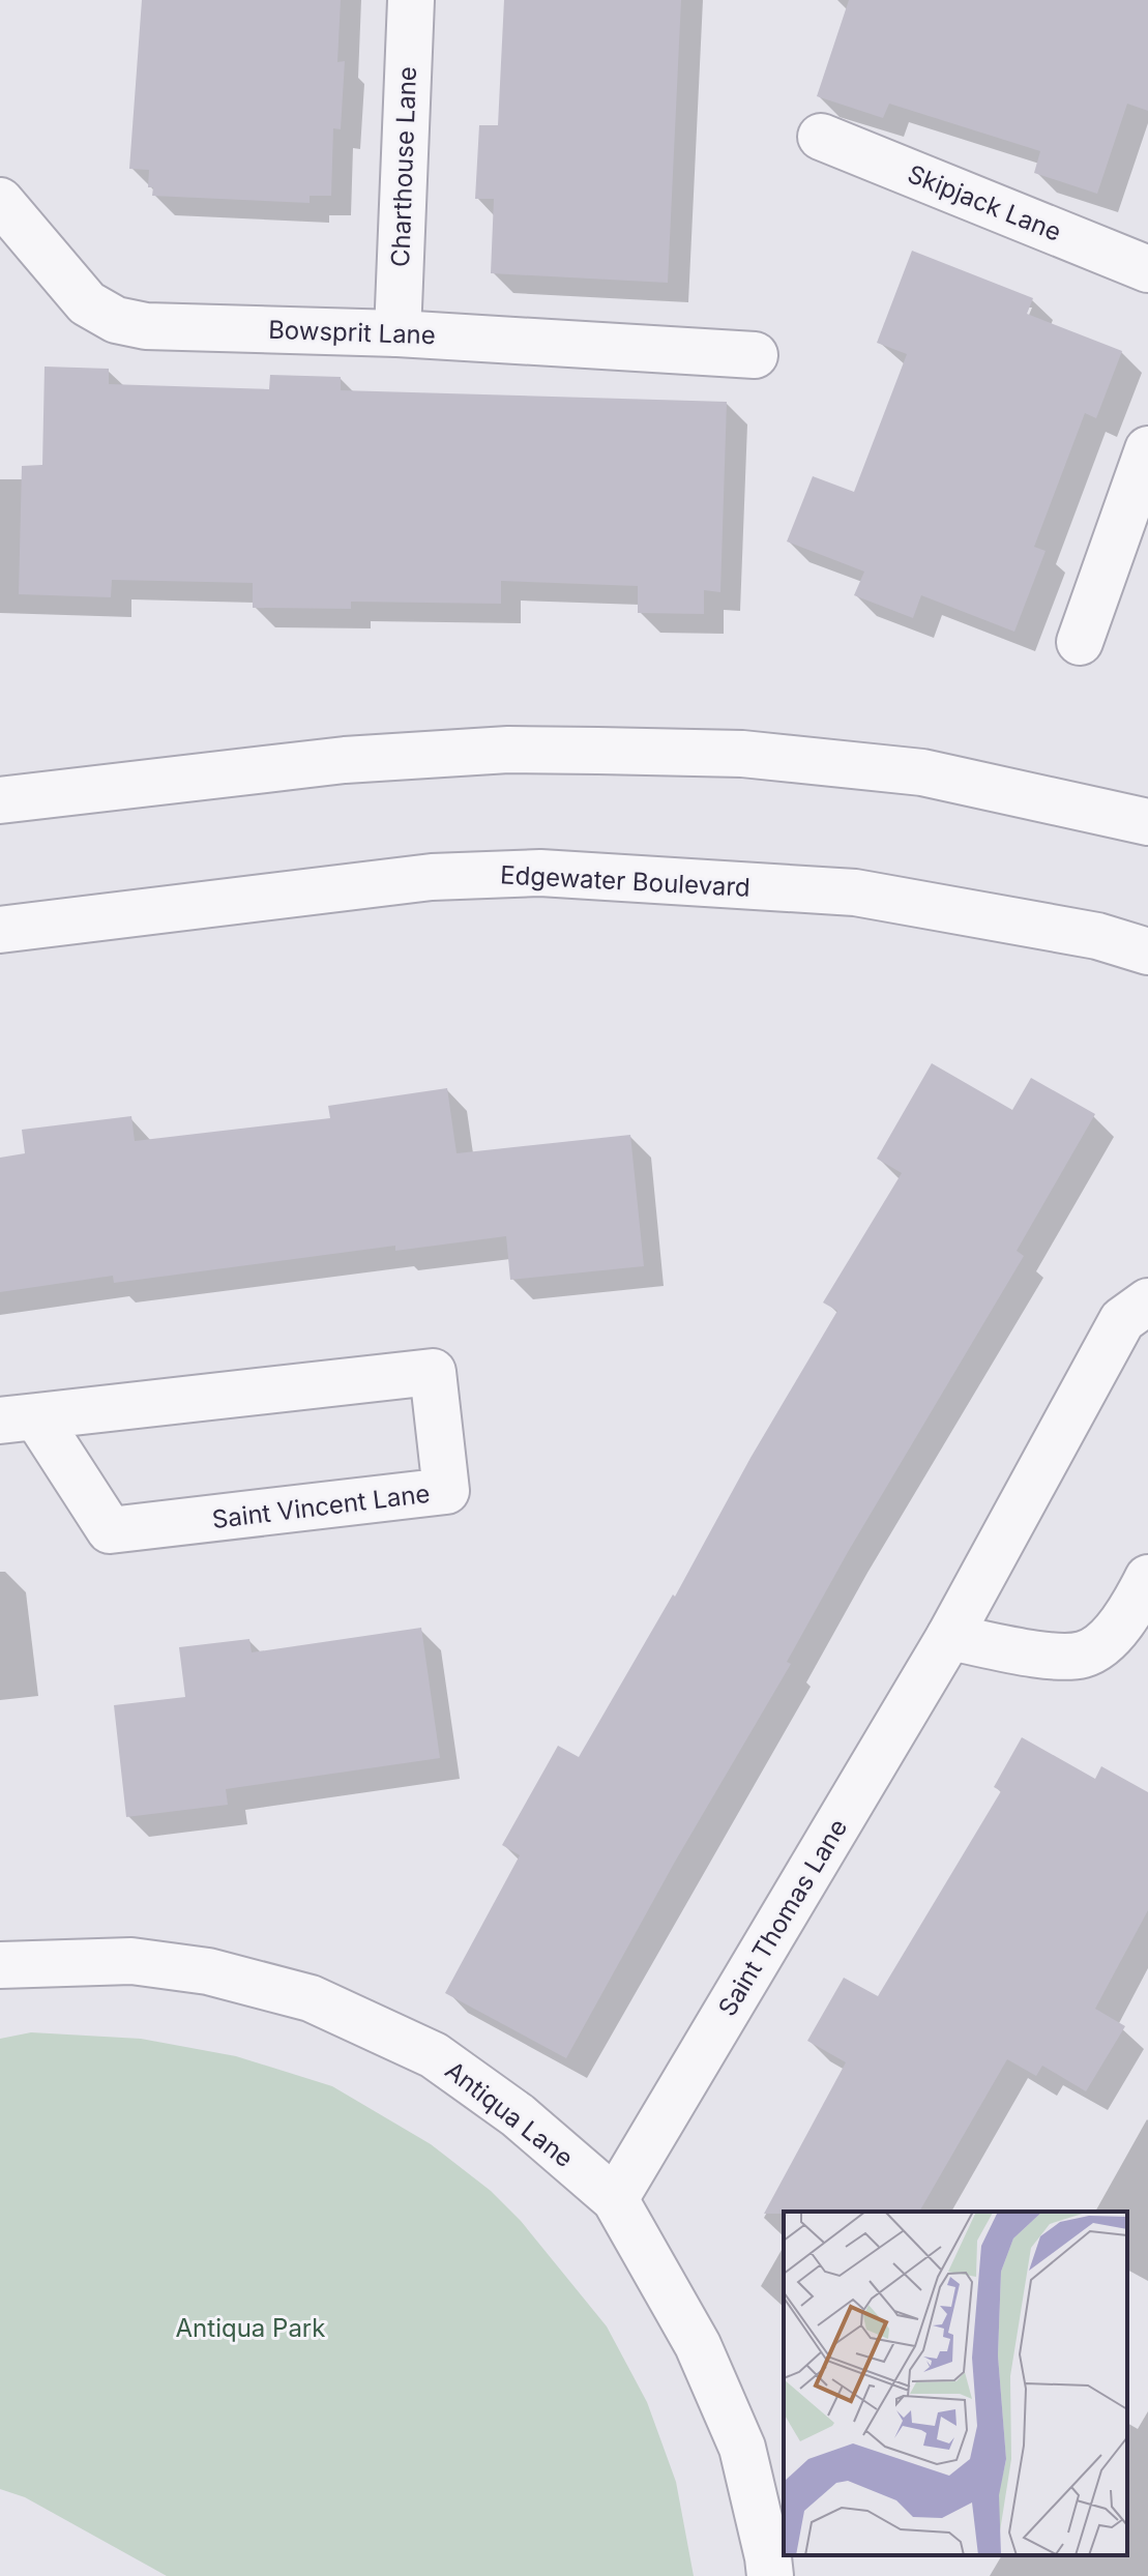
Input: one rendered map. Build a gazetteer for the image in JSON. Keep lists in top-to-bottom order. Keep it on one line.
{"streets":{"street":["Charthouse Lane","Skipjack Lane","Bowsprit Lane","Edgewater Boulevard","Saint Vincent Lane","Saint Thomas Lane","Antiqua Lane"]},"crossings":[["Charthouse Lane","Bowsprit Lane"],["Saint Thomas Lane","Antiqua Lane"]],"parks":["Antiqua Park"]}
